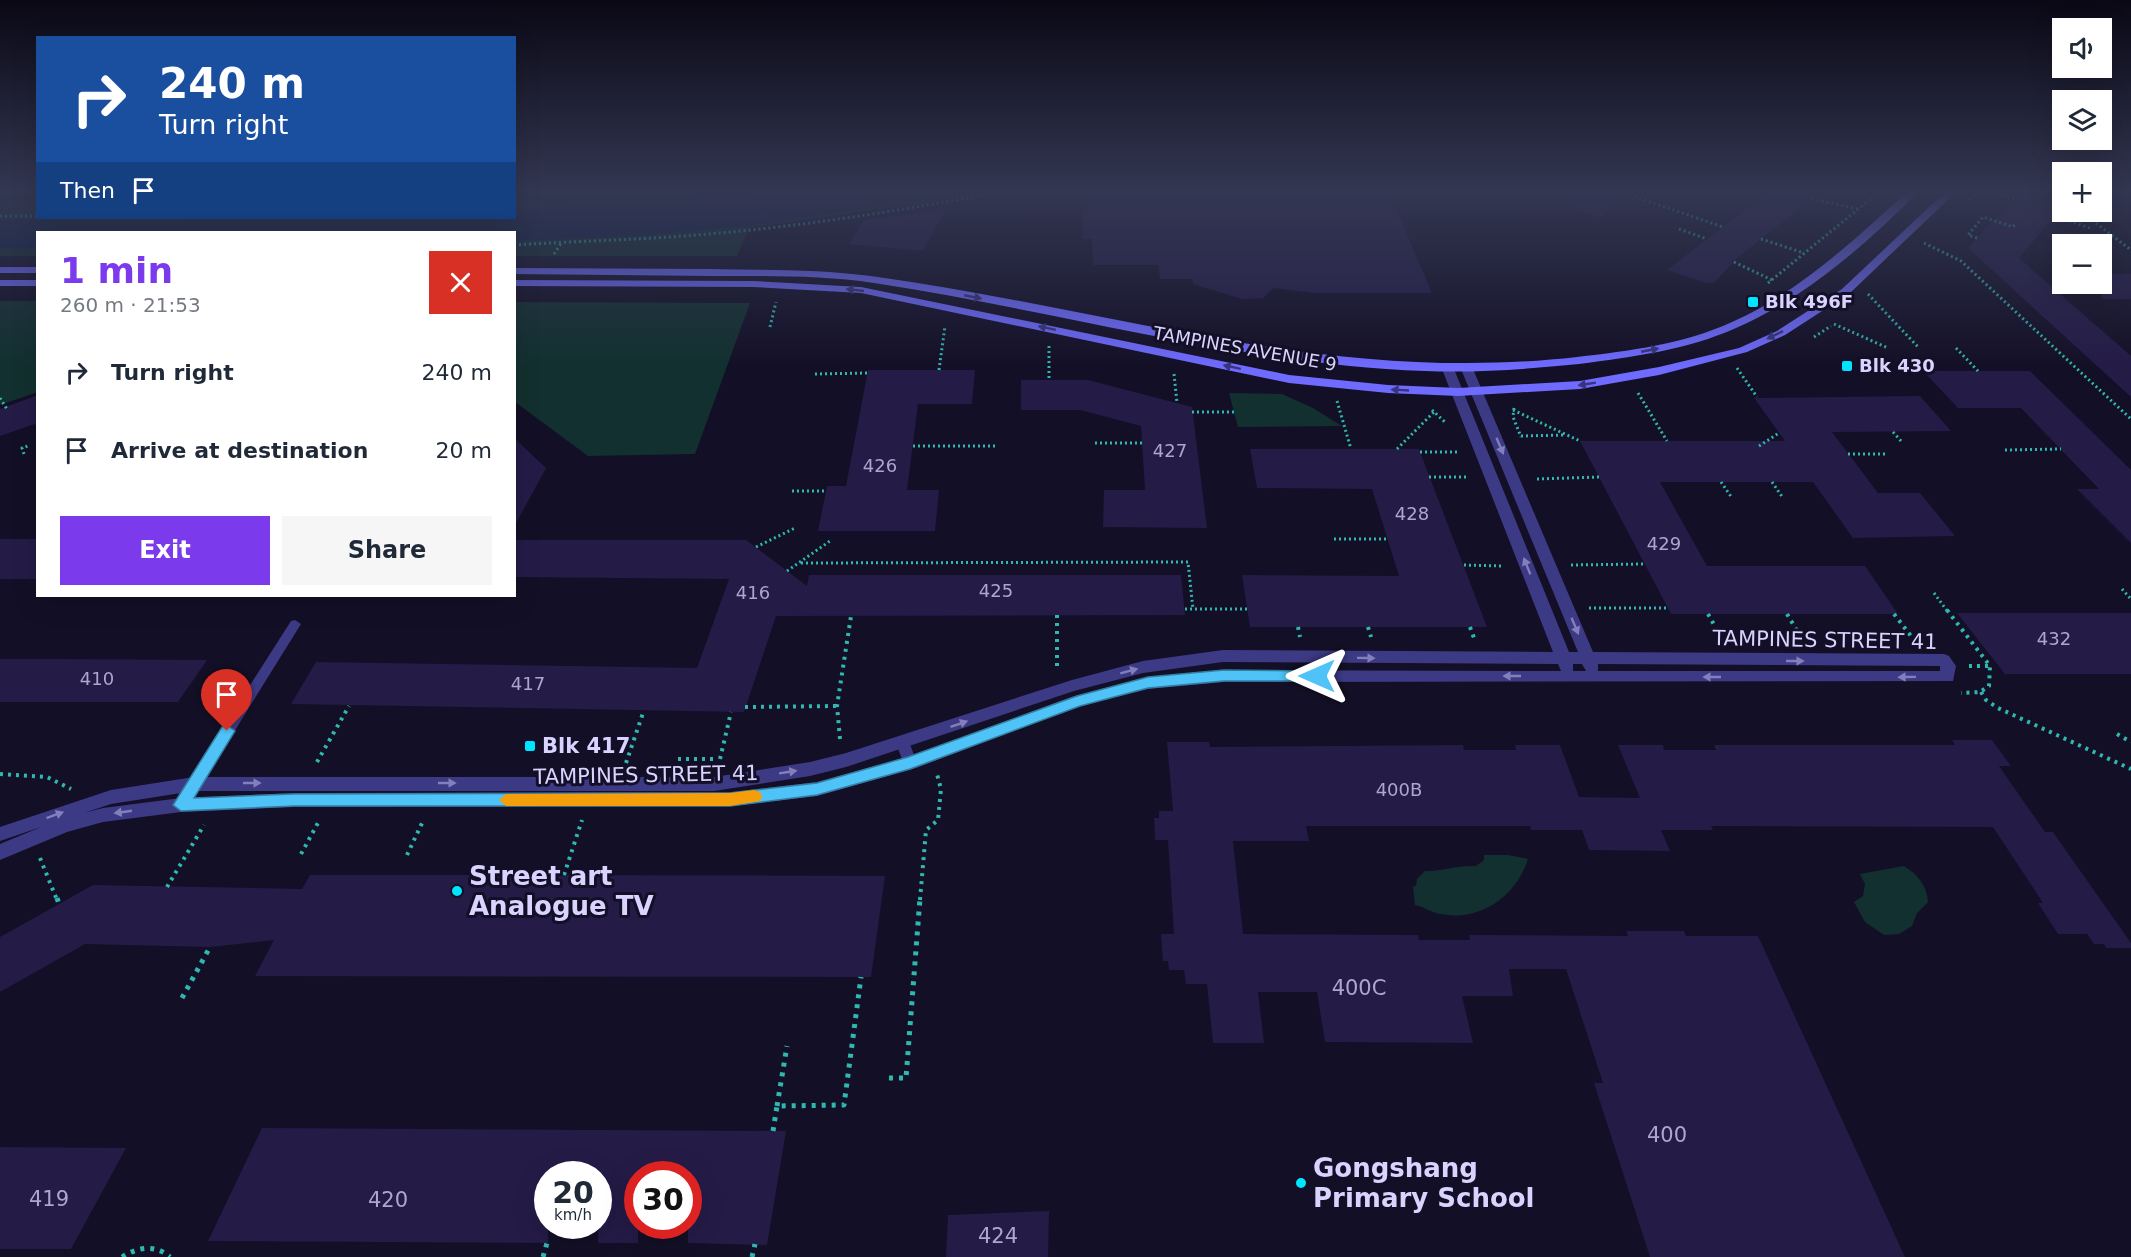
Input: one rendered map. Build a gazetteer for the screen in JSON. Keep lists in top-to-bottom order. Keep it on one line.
{"streets":{"main road":["TAMPINES AVENUE 9"],"street":["TAMPINES STREET 41"]},"places":{"transit":["Blk 496F","Blk 430","Blk 417"],"other":["Street art Analogue TV","Gongshang Primary School"]},"house_numbers":["427","426","428","429","425","416","432","410","417","400B","400C","400","419","420","424"],"page":{"map_buttons":["+","−"],"turn":["240 m","Turn right"],"then":"Then","heading":["1 min","260 m · 21:53"],"list":[{"name":"Turn right","value":"240 m"},{"name":"Arrive at destination","value":"20 m"}],"buttons":["Exit","Share"],"speed":"20 km/h","limit":"30"}}
